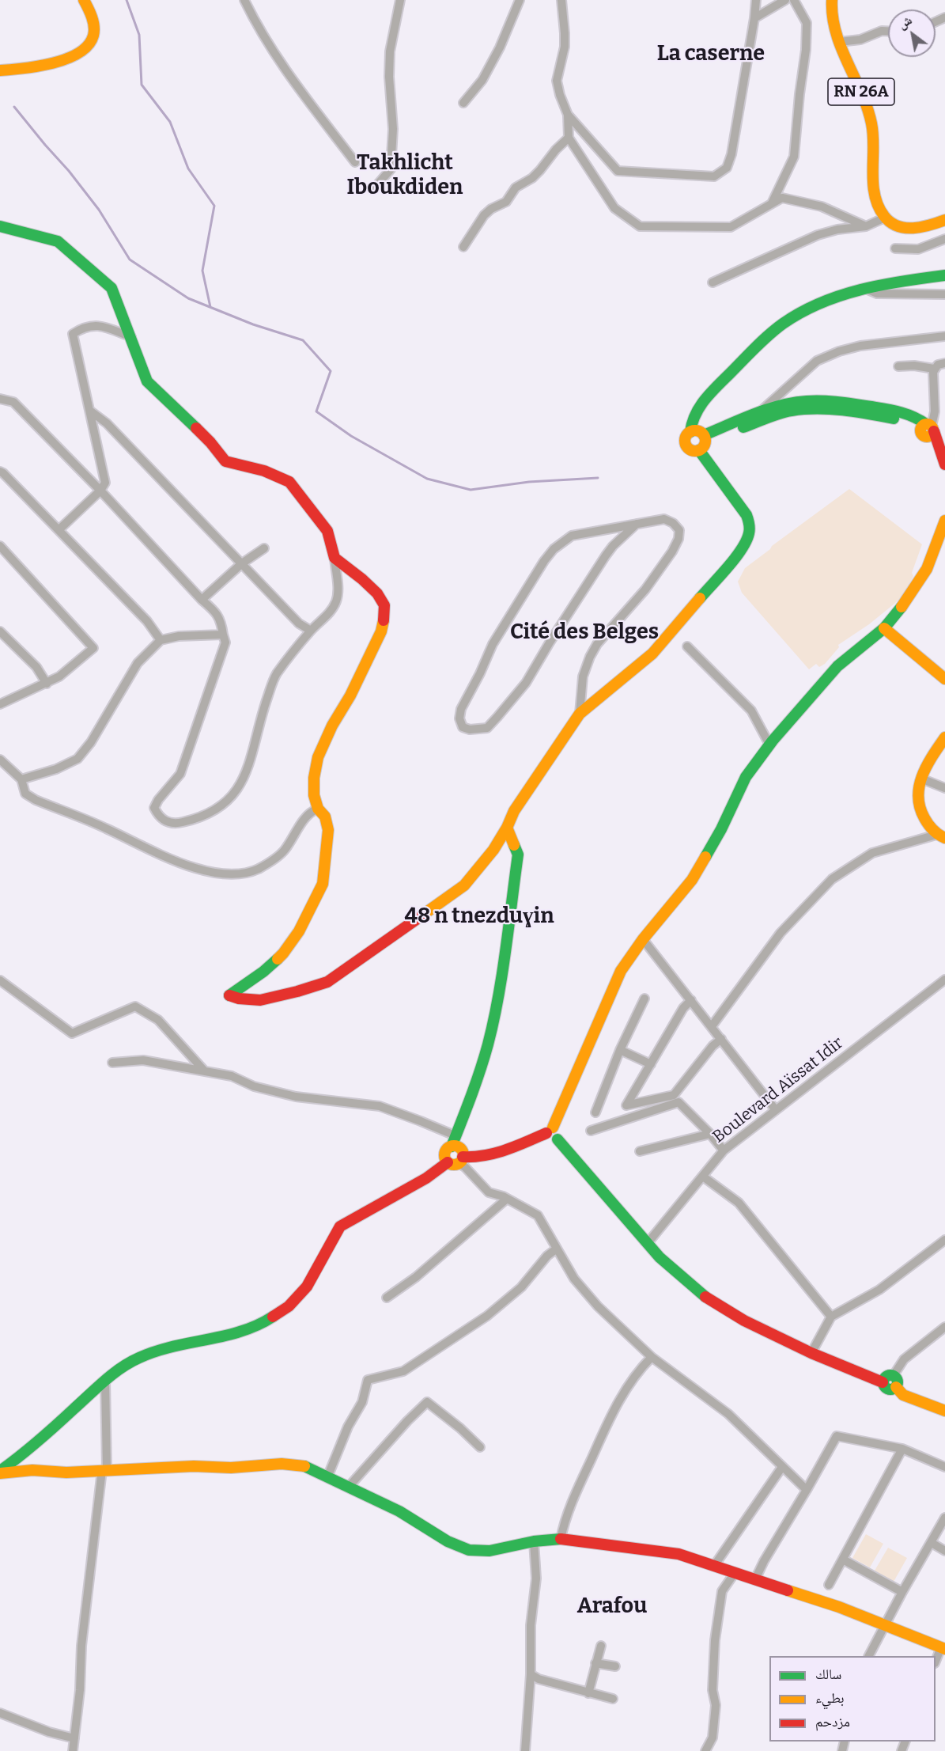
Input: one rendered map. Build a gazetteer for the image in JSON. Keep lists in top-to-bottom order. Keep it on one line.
{"streets":{"street":["RN 26A","Boulevard Aïssat Idir"]},"districts":["La caserne","Takhlicht Iboukdiden","Cité des Belges","48 n tnezduɣin","Arafou"],"legend":["سالك","بطيء","مزدحم"],"north":"top left"}
